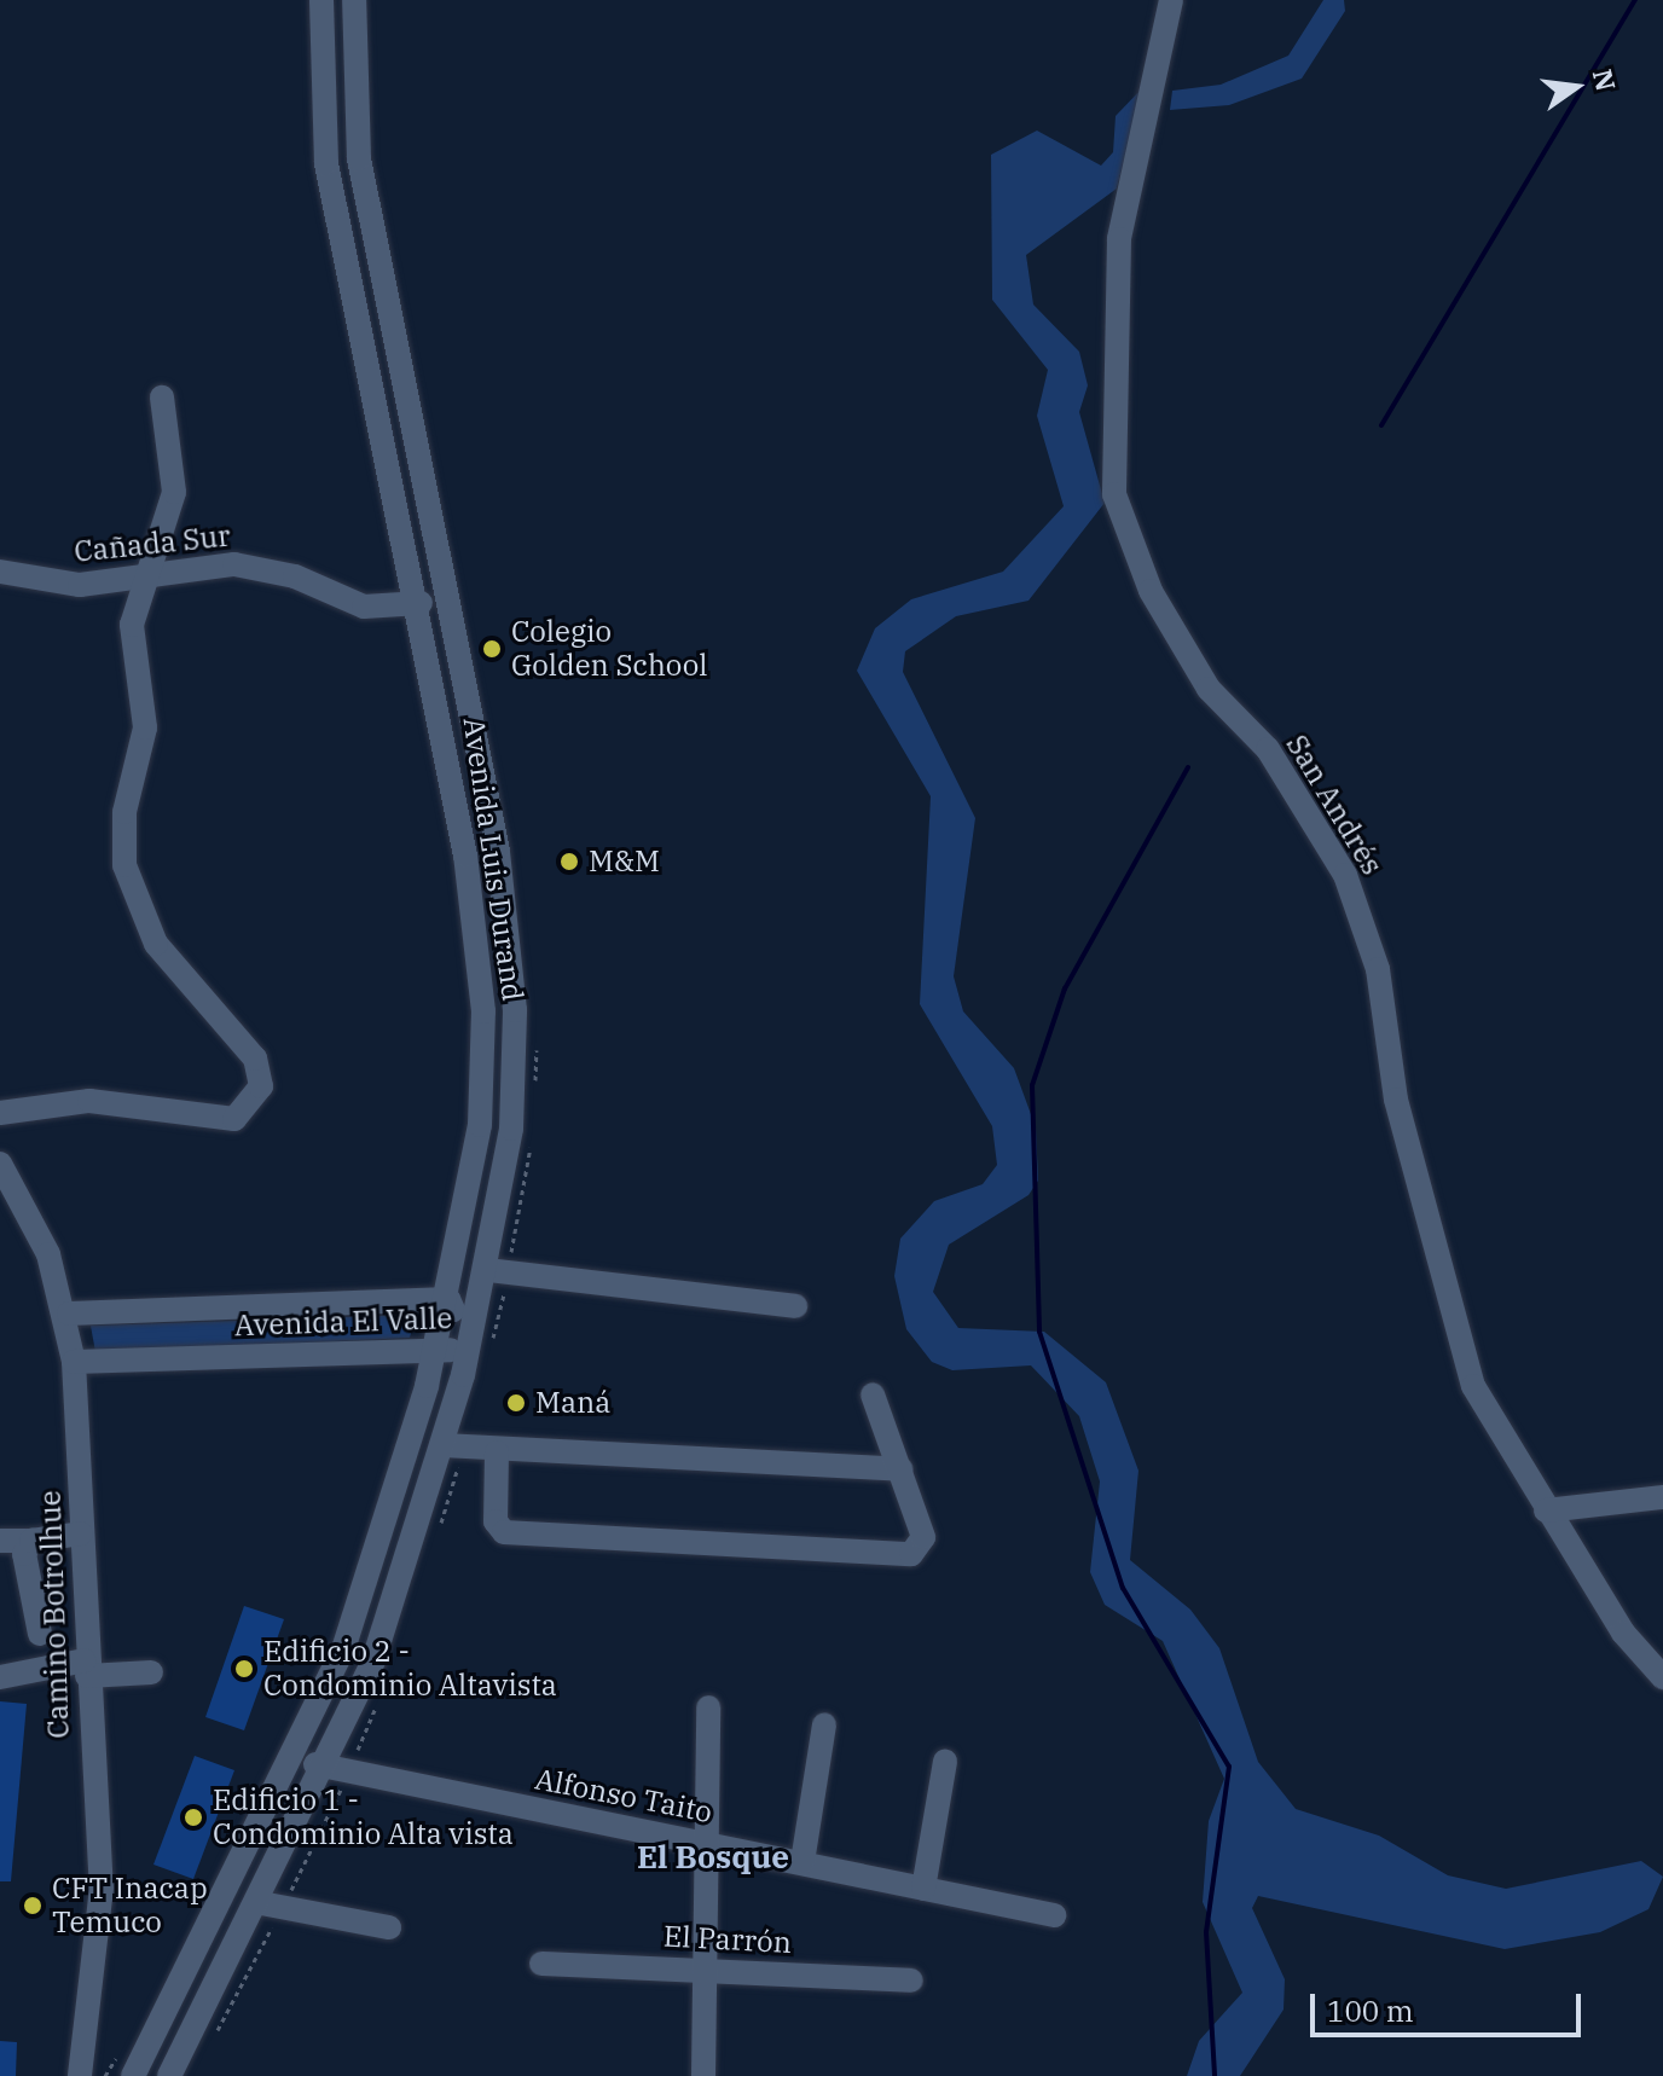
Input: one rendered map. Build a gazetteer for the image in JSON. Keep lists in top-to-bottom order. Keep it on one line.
{"streets":{"street":["Cañada Sur","San Andrés","Avenida Luis Durand","Avenida El Valle","Camino Botrolhue","Alfonso Taito","El Parrón"]},"crossings":[["Cañada Sur","Avenida Luis Durand"],["Avenida Luis Durand","Avenida El Valle"],["Avenida Luis Durand","Alfonso Taito"],["Avenida El Valle","Camino Botrolhue"]],"districts":["El Bosque"],"places":["Colegio Golden School","M&M","Maná","Edificio 2 - Condominio Altavista","Edificio 1 - Condominio Alta vista","CFT Inacap Temuco"],"scale_bar":"100 m","north":"right"}
